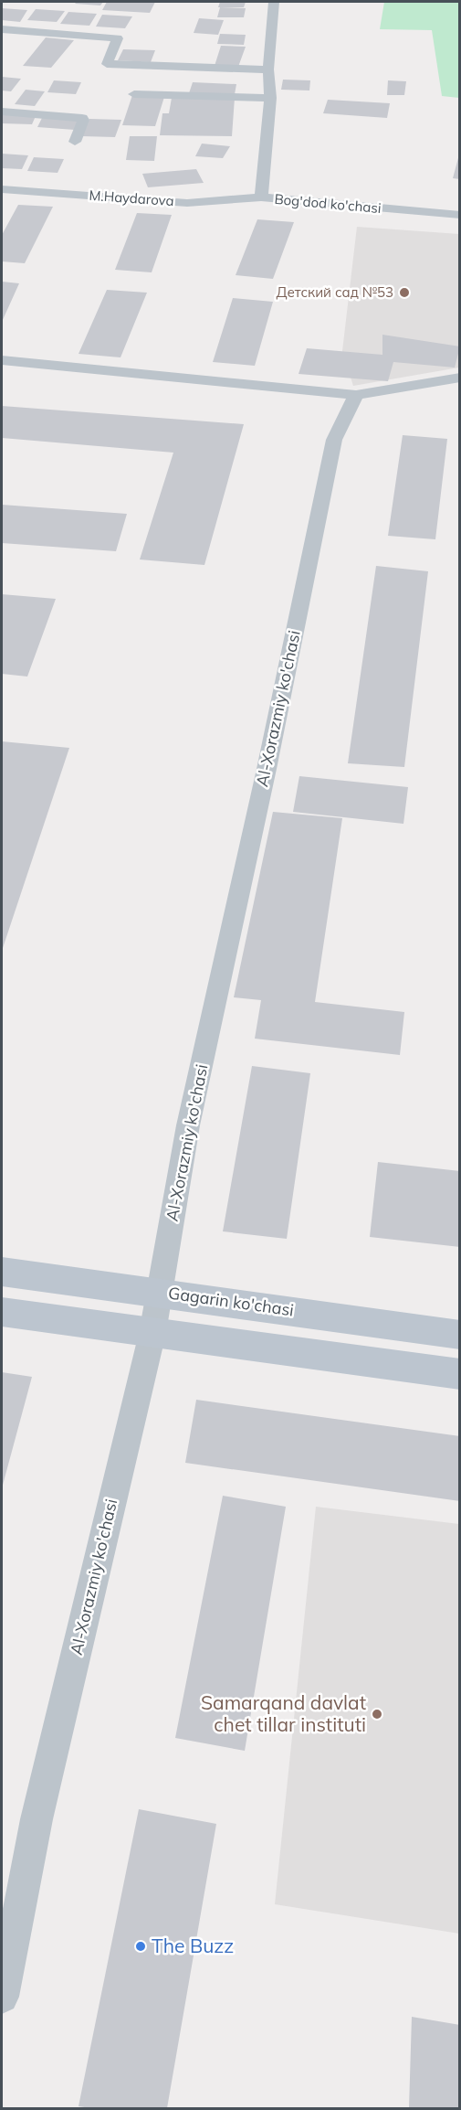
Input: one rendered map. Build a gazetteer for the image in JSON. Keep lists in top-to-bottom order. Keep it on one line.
{"streets":{"main road":["Gagarin ko'chasi"],"street":["M.Haydarova","Bog'dod ko'chasi","Al-Xorazmiy ko'chasi"]},"crossings":[["M.Haydarova","Bog'dod ko'chasi"],["Al-Xorazmiy ko'chasi","Gagarin ko'chasi"]],"places":["Детский сад №53","Samarqand davlat chet tillar instituti","The Buzz"]}
